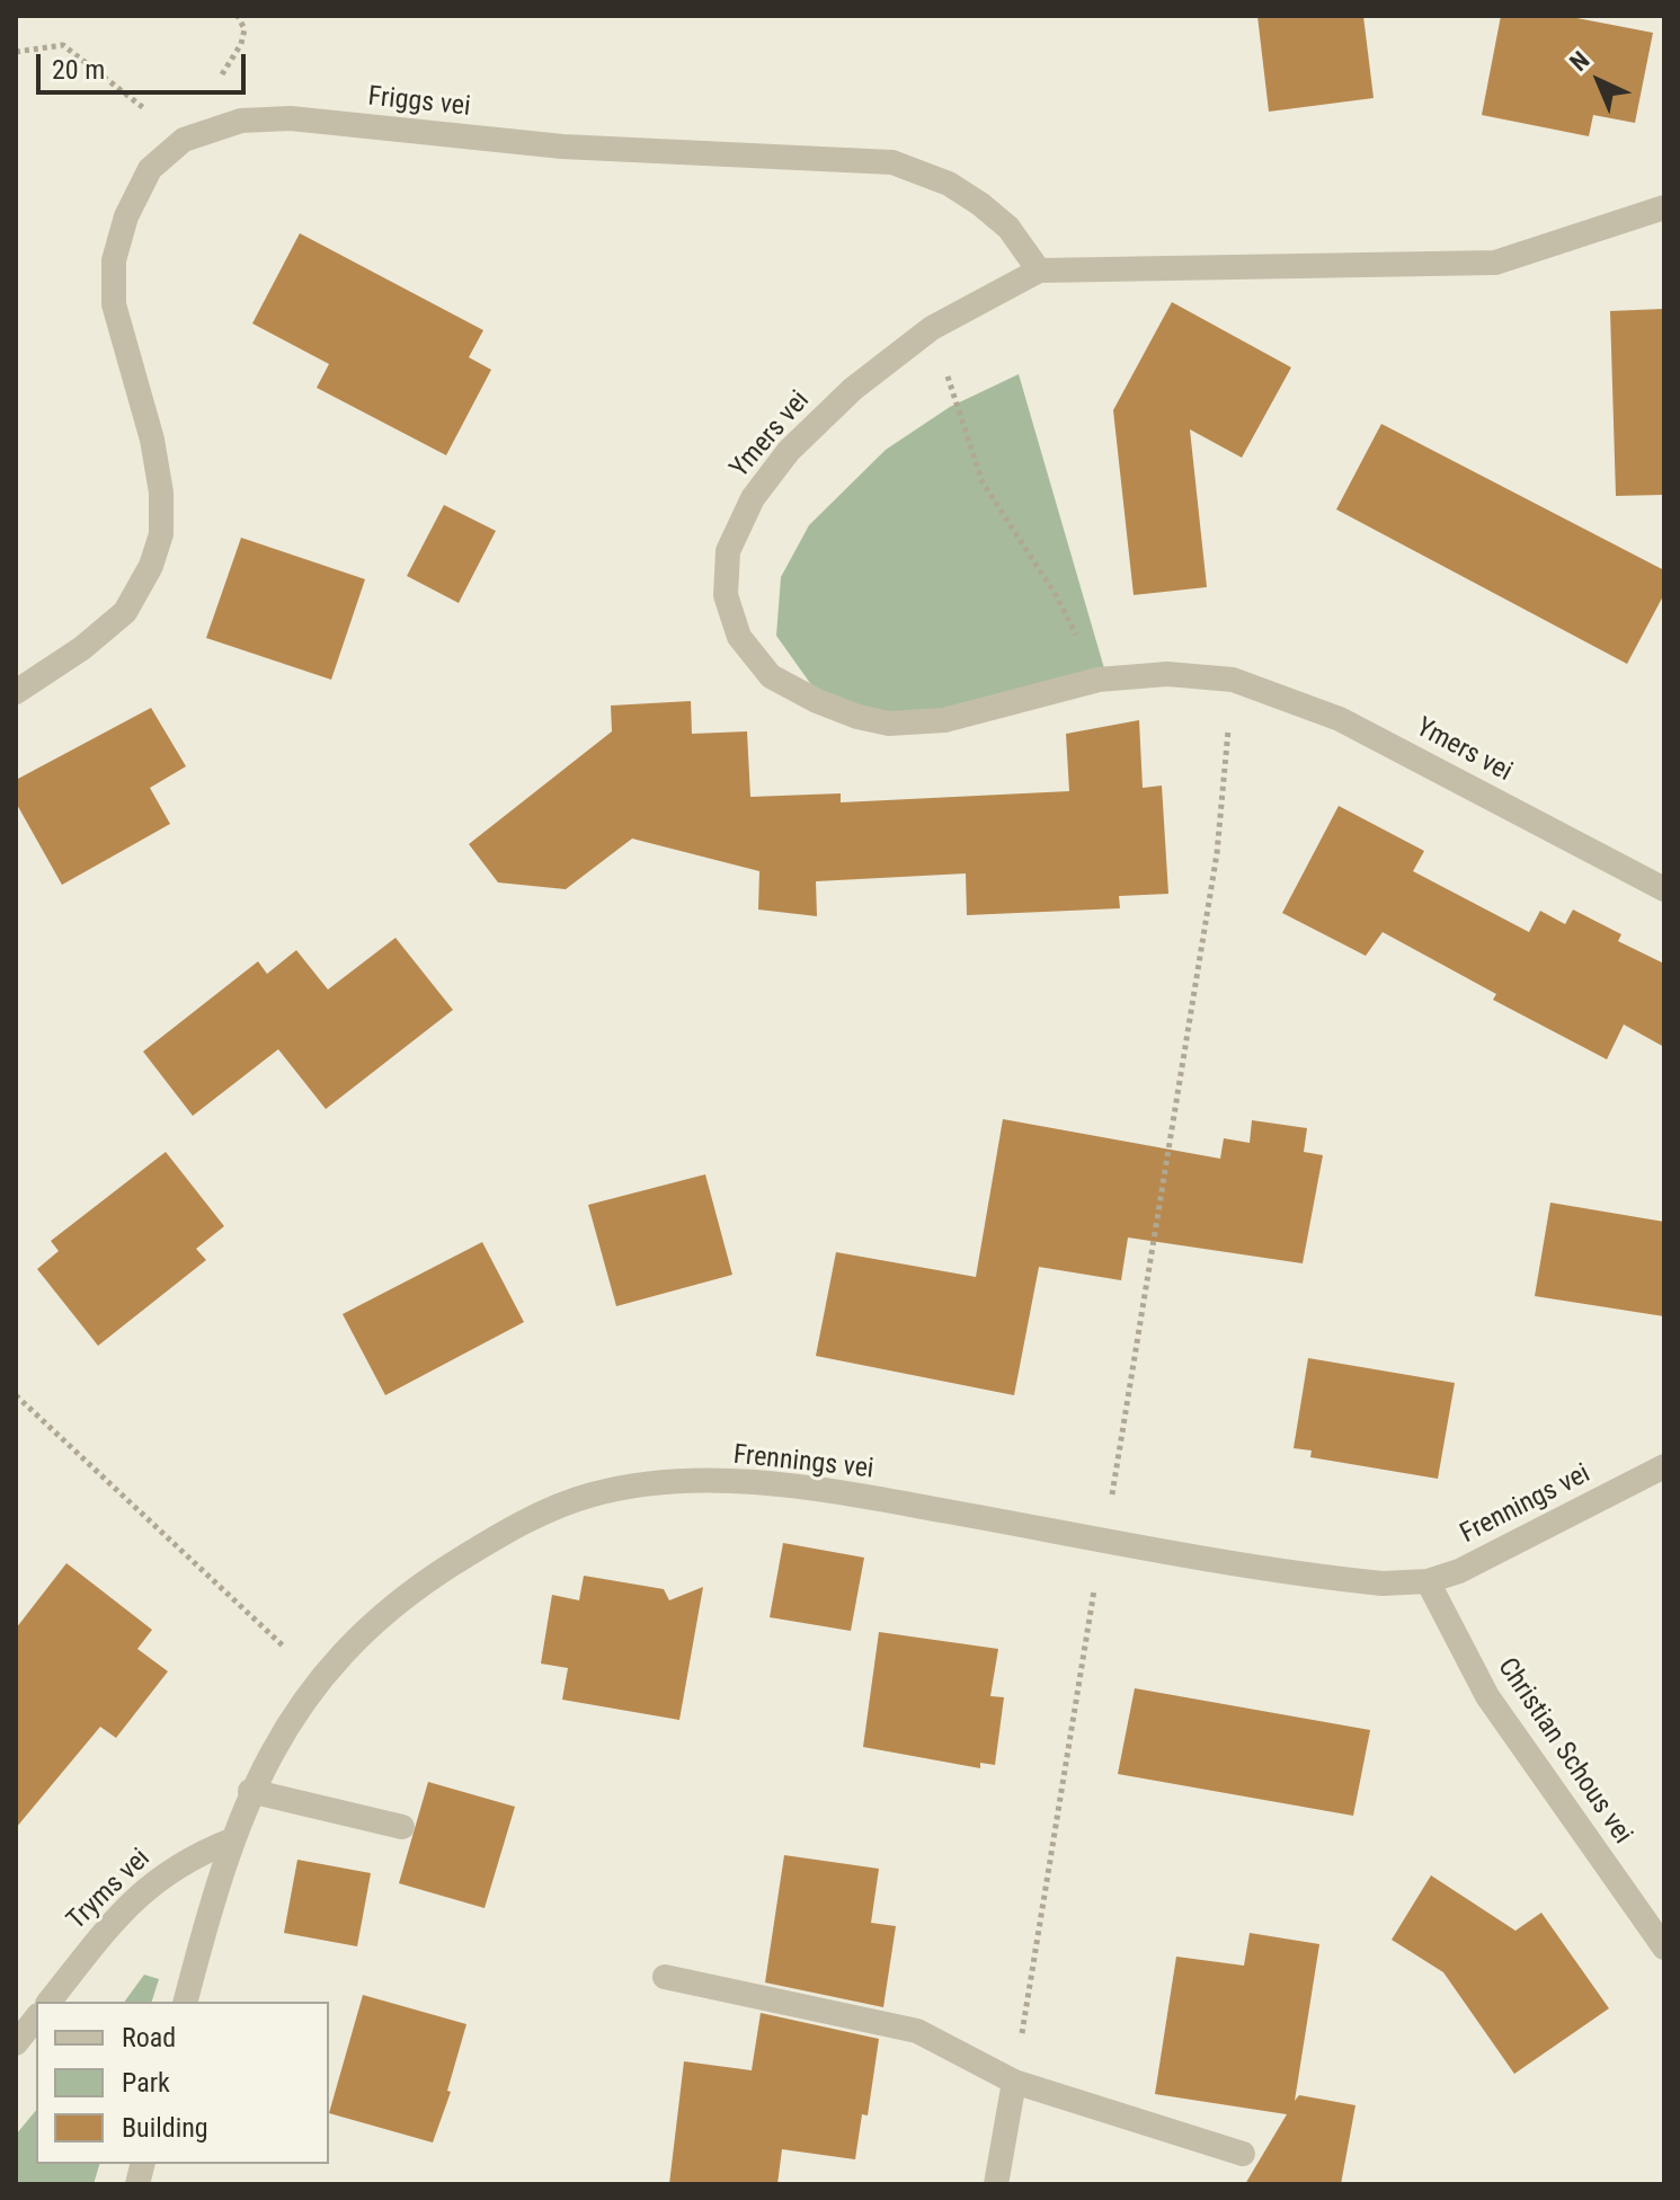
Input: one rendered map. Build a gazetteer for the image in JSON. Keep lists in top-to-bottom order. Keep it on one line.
{"streets":{"street":["Friggs vei","Ymers vei","Frennings vei","Christian Schous vei","Tryms vei"]},"crossings":[["Friggs vei","Ymers vei"],["Frennings vei","Christian Schous vei"],["Frennings vei","Tryms vei"]],"legend":["Road","Park","Building"],"scale_bar":"20 m","north":"top left"}
